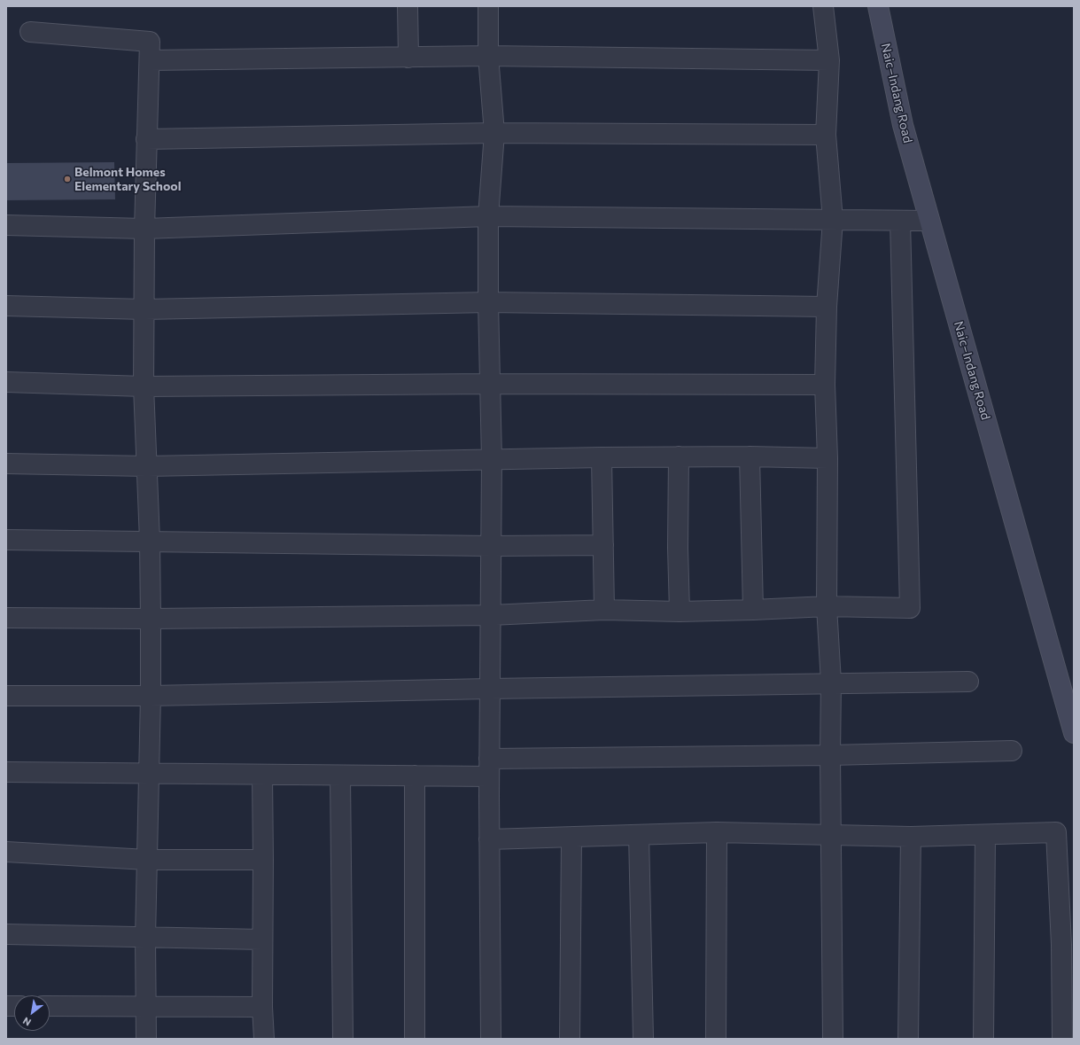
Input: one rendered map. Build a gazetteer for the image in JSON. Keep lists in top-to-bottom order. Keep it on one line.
{"streets":{"main road":["Naic–Indang Road"]},"places":["Belmont Homes Elementary School"],"north":"bottom left"}
